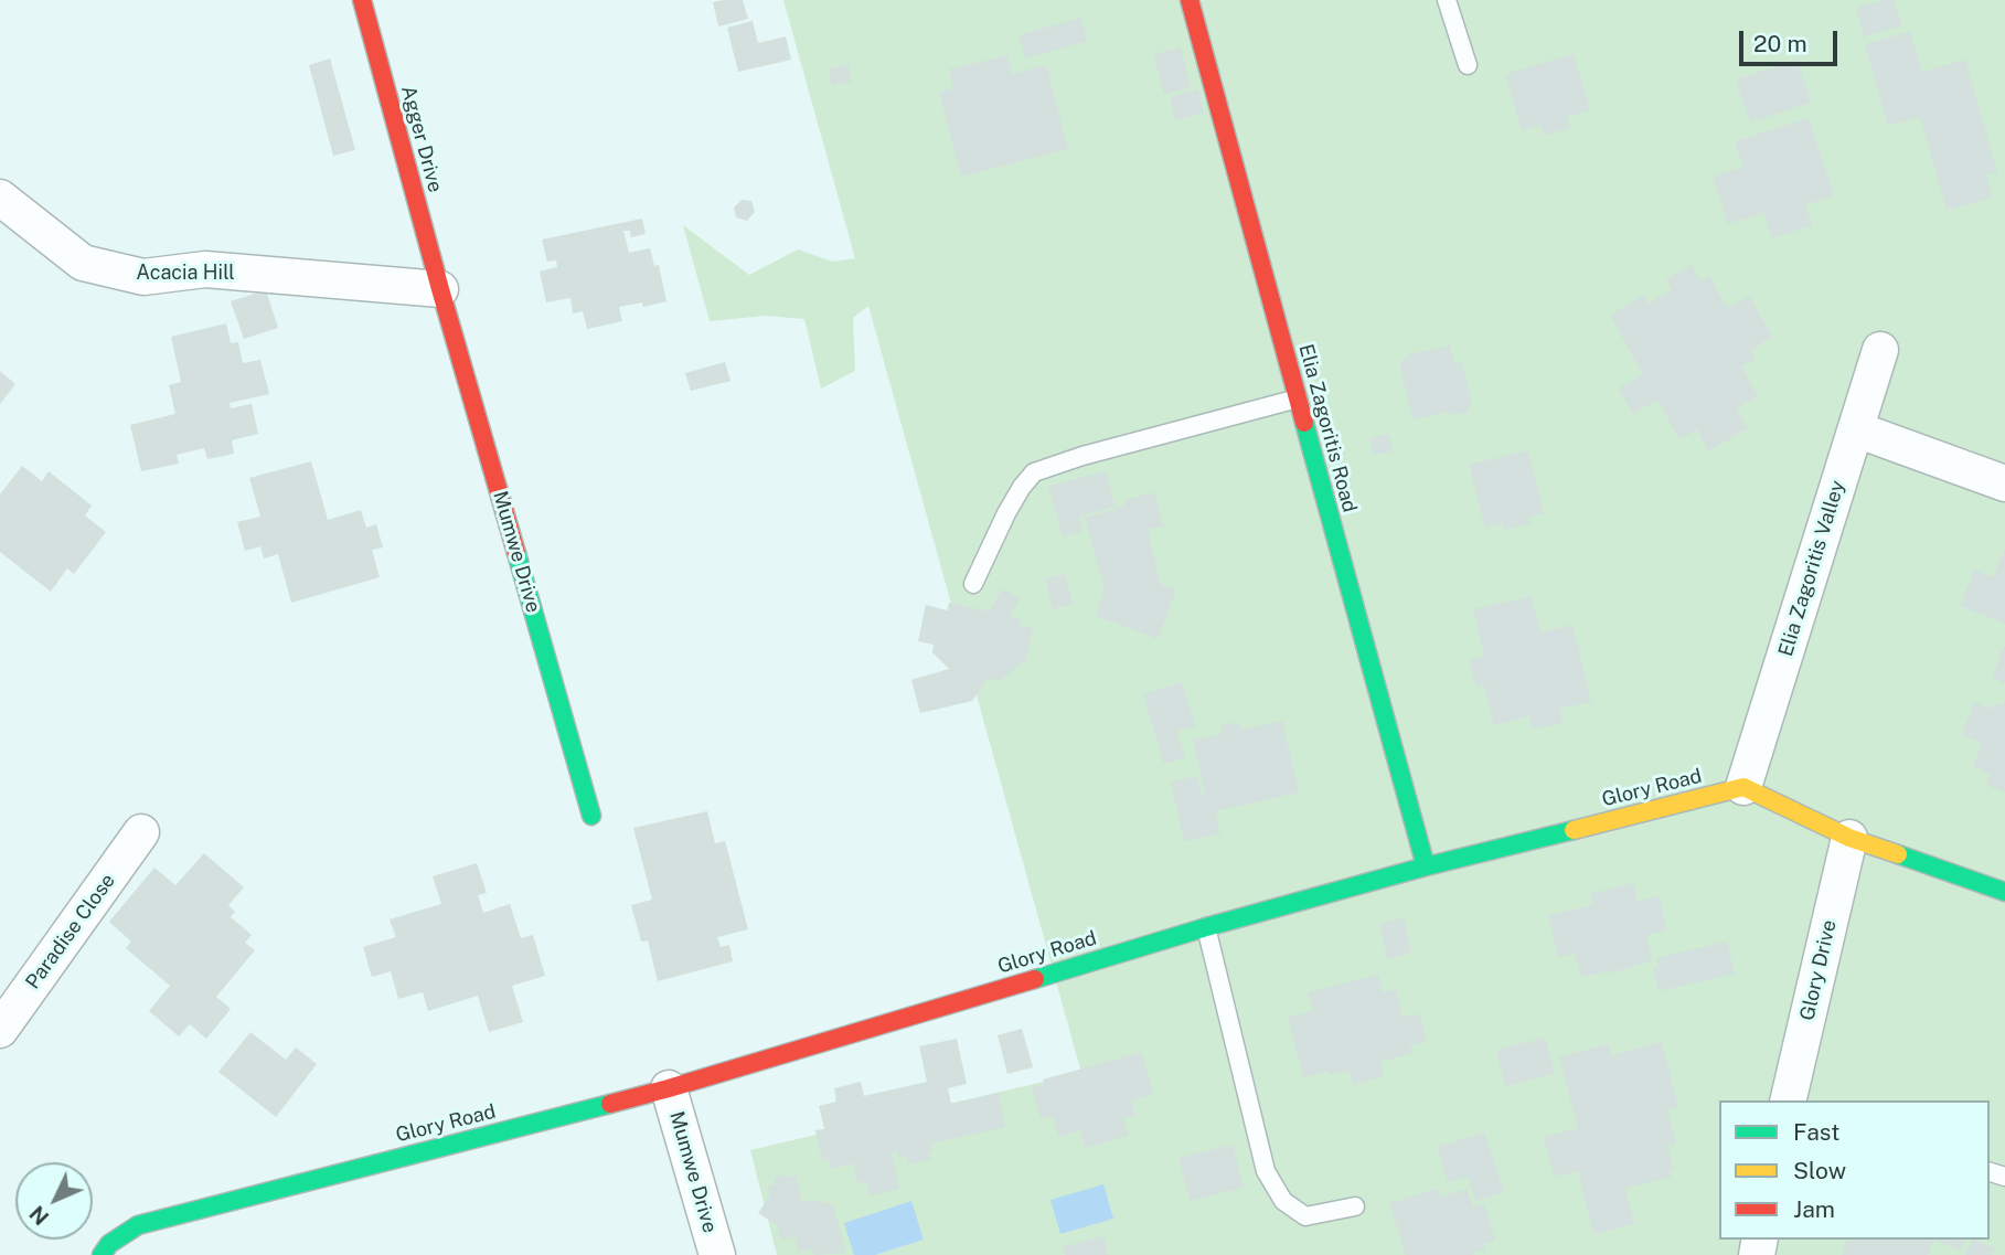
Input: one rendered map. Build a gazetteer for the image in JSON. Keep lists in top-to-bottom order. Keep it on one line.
{"streets":{"street":["Agger Drive","Acacia Hill","Elia Zagoritis Road","Mumwe Drive","Elia Zagoritis Valley","Glory Road","Paradise Close","Glory Drive"]},"crossings":[["Agger Drive","Acacia Hill"],["Agger Drive","Mumwe Drive"],["Acacia Hill","Mumwe Drive"],["Elia Zagoritis Road","Glory Road"],["Mumwe Drive","Glory Road"],["Elia Zagoritis Valley","Glory Road"]],"legend":["Fast","Slow","Jam"],"scale_bar":"20 m","north":"bottom left"}
